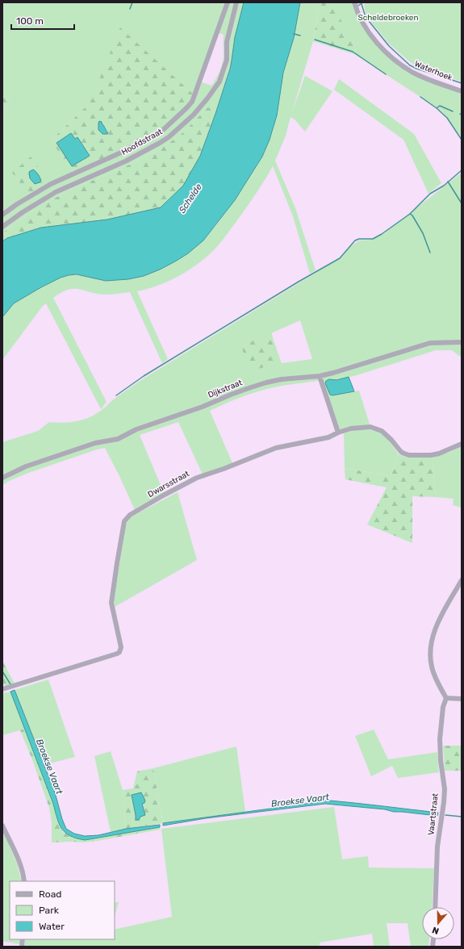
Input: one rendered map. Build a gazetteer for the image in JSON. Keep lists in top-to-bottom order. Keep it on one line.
{"streets":{"street":["Waterhoek","Hoofdstraat","Dijkstraat","Dwarsstraat","Vaartstraat"]},"water":["Schelde","Broekse Vaart"],"parks":["Scheldebroeken"],"legend":["Road","Park","Water"],"scale_bar":"100 m","north":"bottom"}
